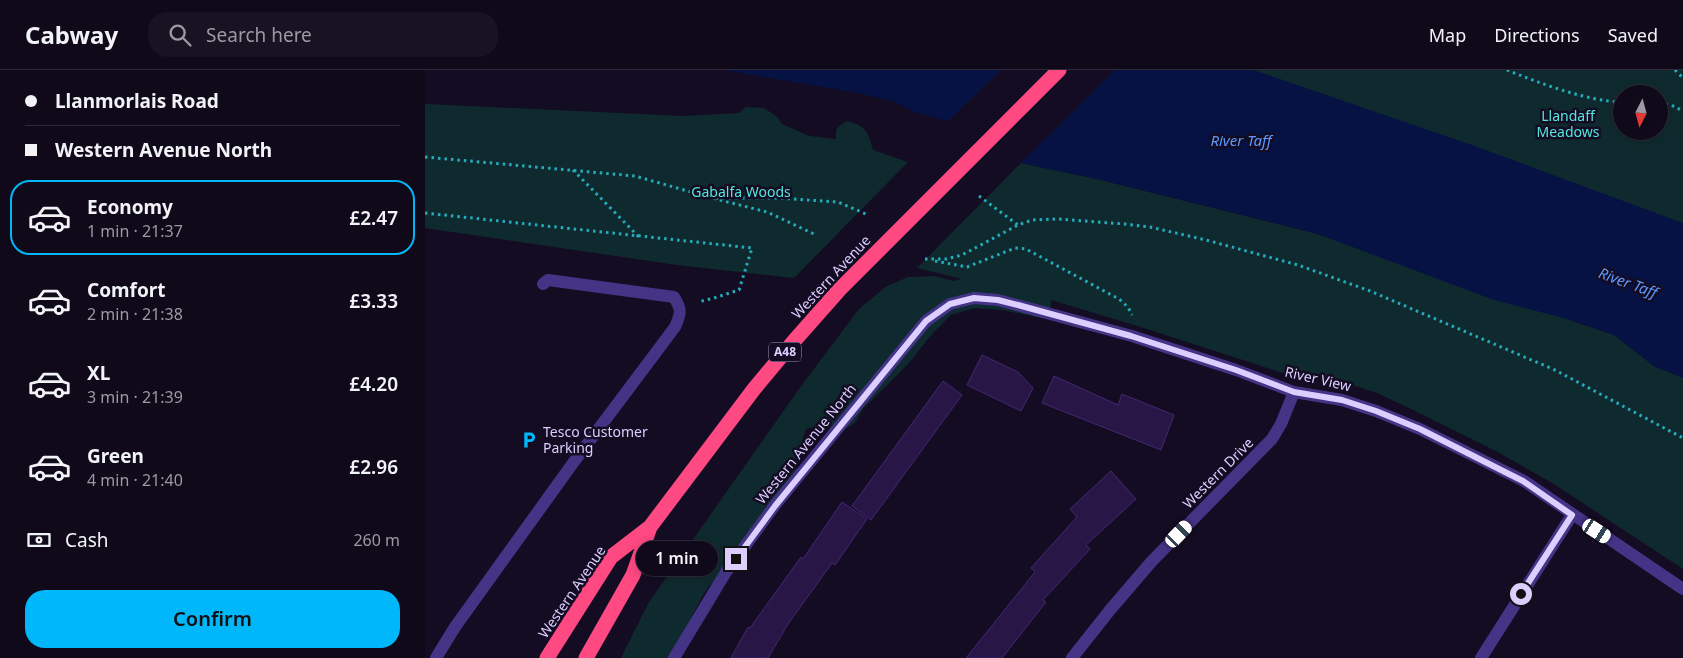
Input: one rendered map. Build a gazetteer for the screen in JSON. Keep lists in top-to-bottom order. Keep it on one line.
{"streets":{"highway":["Western Avenue","A48"],"street":["River View","Western Avenue North","Western Drive"]},"crossings":[["River View","Western Avenue North"],["River View","Western Drive"]],"water":["River Taff"],"parks":["Llandaff Meadows","Gabalfa Woods"],"places":{"parking":["Tesco Customer Parking"]},"north":"bottom","page":{"header":"Cabway","search":"Search here","nav":["Map","Directions","Saved"],"banner":["Llanmorlais Road","Western Avenue North"],"list":[{"name":"Economy","note":"1 min · 21:37","value":"£2.47"},{"name":"Comfort","note":"2 min · 21:38","value":"£3.33"},{"name":"XL","note":"3 min · 21:39","value":"£4.20"},{"name":"Green","note":"4 min · 21:40","value":"£2.96"}],"pay":["Cash","260 m"],"bubble":"1 min","buttons":"Confirm"}}
